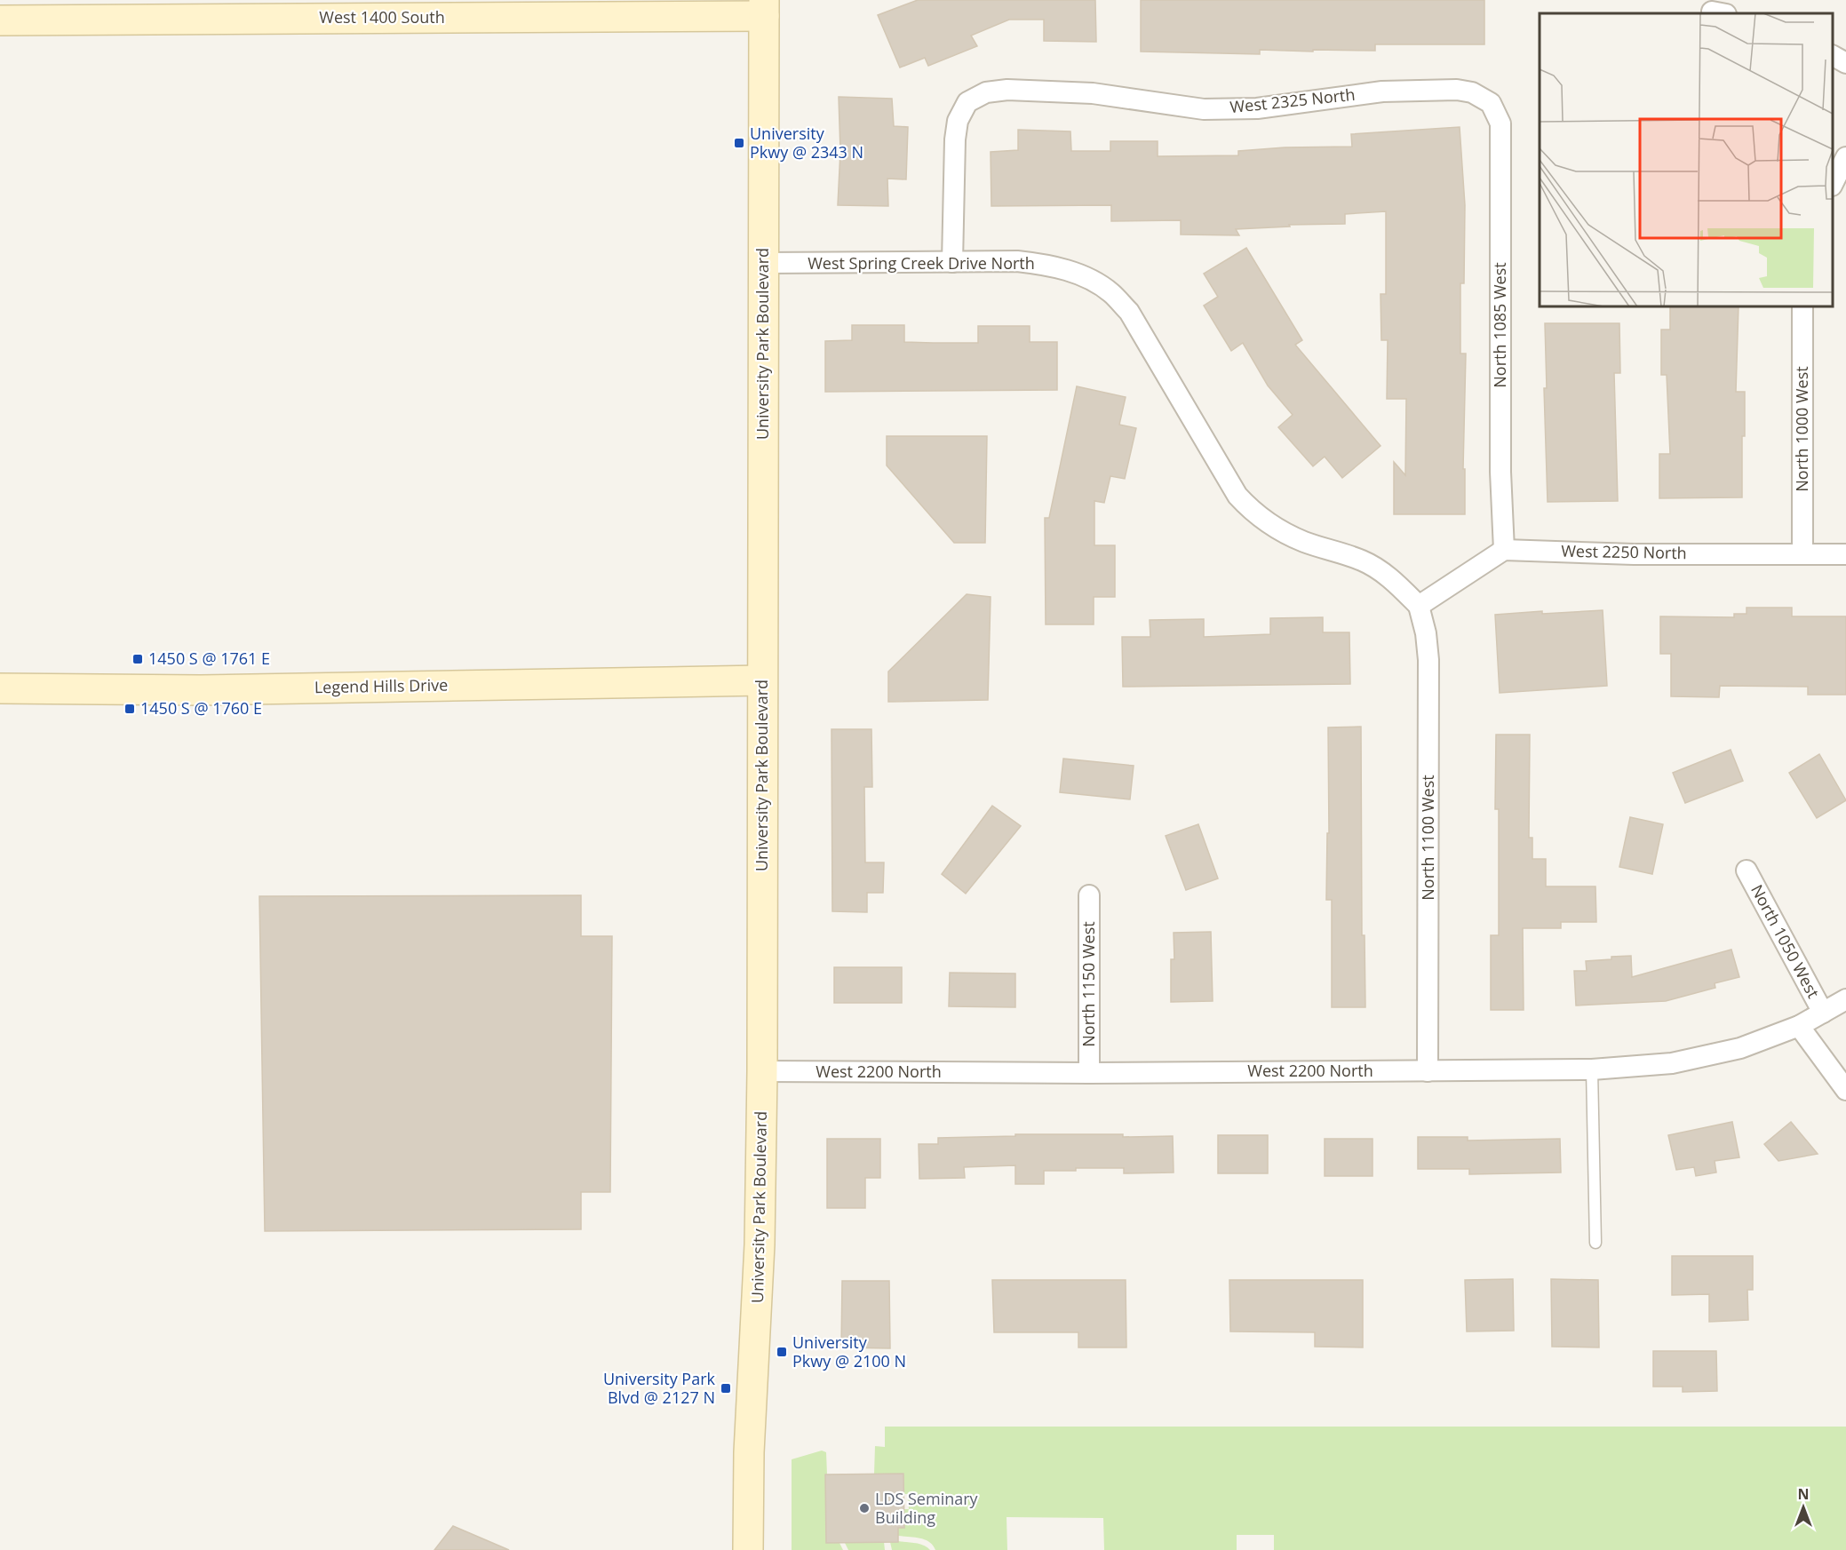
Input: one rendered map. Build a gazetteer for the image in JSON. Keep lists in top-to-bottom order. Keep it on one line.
{"streets":{"street":["West 1400 South","West 2325 North","West Spring Creek Drive North","North 1085 West","University Park Boulevard","North 1000 West","West 2250 North","Legend Hills Drive","North 1100 West","North 1050 West","North 1150 West","West 2200 North"]},"crossings":[["West 1400 South","University Park Boulevard"],["West 2325 North","West Spring Creek Drive North"],["West 2325 North","North 1085 West"],["West Spring Creek Drive North","University Park Boulevard"],["West Spring Creek Drive North","North 1100 West"],["North 1085 West","West 2250 North"],["University Park Boulevard","Legend Hills Drive"],["University Park Boulevard","West 2200 North"],["North 1000 West","West 2250 North"],["North 1100 West","West 2200 North"],["North 1050 West","West 2200 North"],["North 1150 West","West 2200 North"]],"places":{"transit":["University Pkwy @ 2343 N","1450 S @ 1761 E","1450 S @ 1760 E","University Pkwy @ 2100 N","University Park Blvd @ 2127 N"],"other":["LDS Seminary Building"]},"north":"top"}
